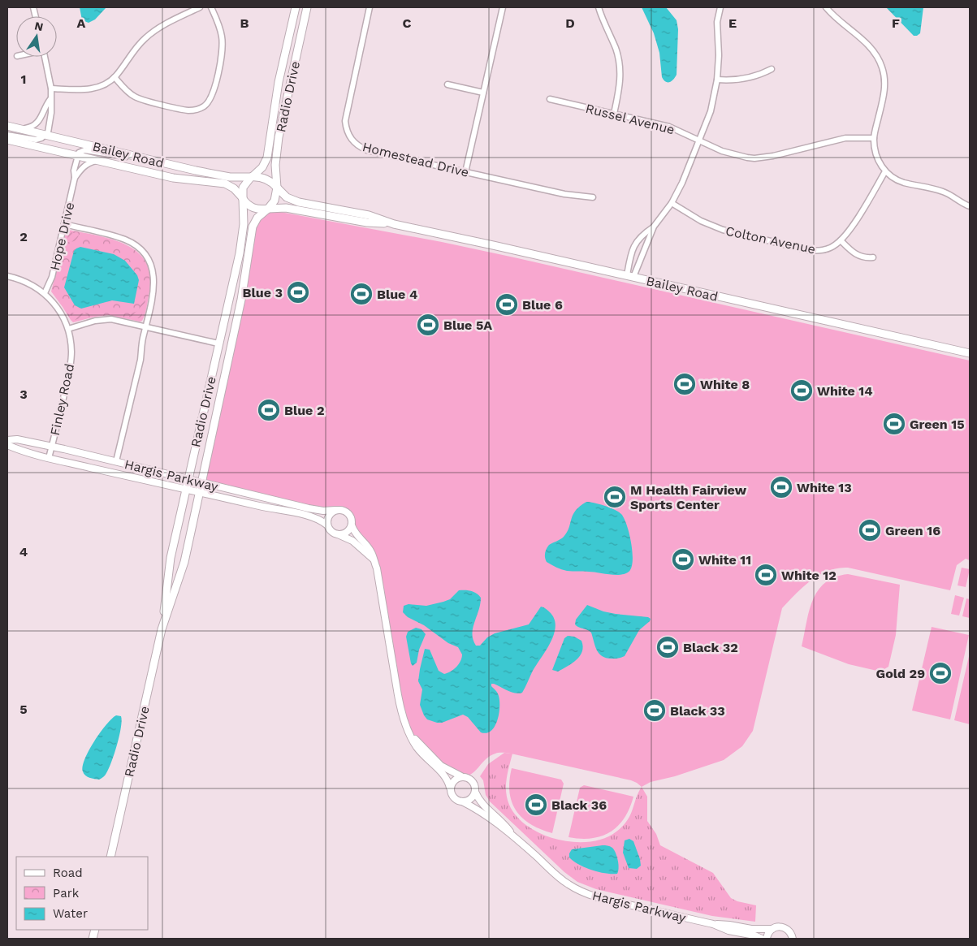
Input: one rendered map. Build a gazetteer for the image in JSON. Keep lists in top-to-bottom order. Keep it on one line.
{"streets":{"main road":["Radio Drive","Bailey Road"],"street":["Russel Avenue","Homestead Drive","Hope Drive","Colton Avenue","Finley Road","Hargis Parkway"]},"crossings":[["Radio Drive","Bailey Road"],["Radio Drive","Hargis Parkway"],["Bailey Road","Hope Drive"],["Hope Drive","Finley Road"],["Finley Road","Hargis Parkway"]],"places":{"sports":["Blue 3","Blue 4","Blue 6","Blue 5A","White 8","White 14","Blue 2","Green 15","White 13","M Health Fairview Sports Center","Green 16","White 11","White 12","Black 32","Gold 29","Black 33","Black 36"]},"legend":["Road","Park","Water"],"north":"top","grid":{"columns":["A","B","C","D","E","F"],"rows":["1","2","3","4","5"]}}
